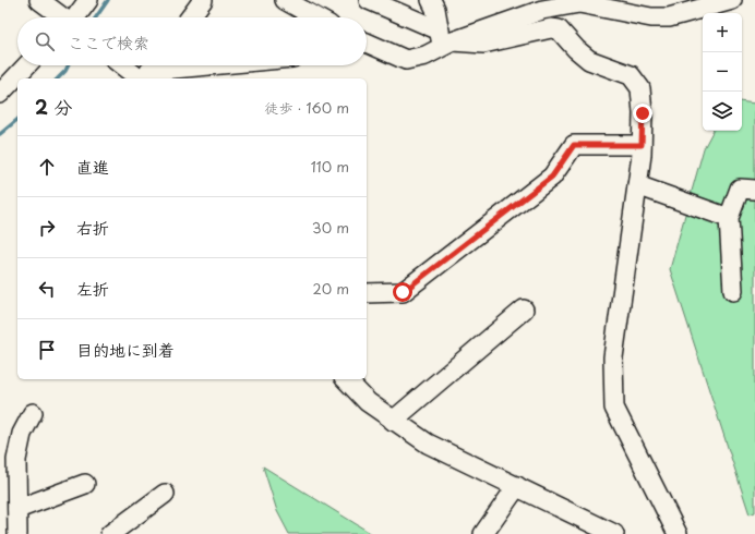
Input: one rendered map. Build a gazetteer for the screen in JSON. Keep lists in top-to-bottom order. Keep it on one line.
{"page":{"map_buttons":["+","−"],"search":"ここで検索","heading":["2 分","徒歩 · 160 m"],"list":[["直進","110 m"],["右折","30 m"],["左折","20 m"],"目的地に到着"]}}
